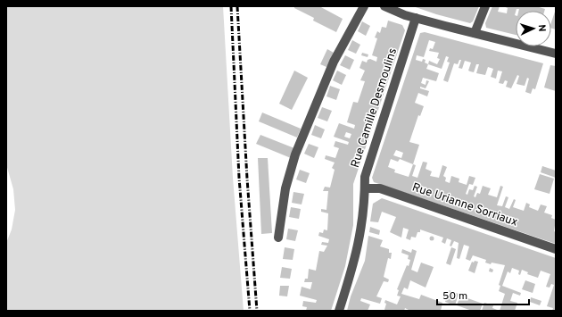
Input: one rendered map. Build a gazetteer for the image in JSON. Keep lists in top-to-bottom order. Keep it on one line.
{"streets":{"street":["Rue Camille Desmoulins","Rue Urianne Sorriaux"]},"crossings":[["Rue Camille Desmoulins","Rue Urianne Sorriaux"]],"scale_bar":"50 m","north":"right"}
